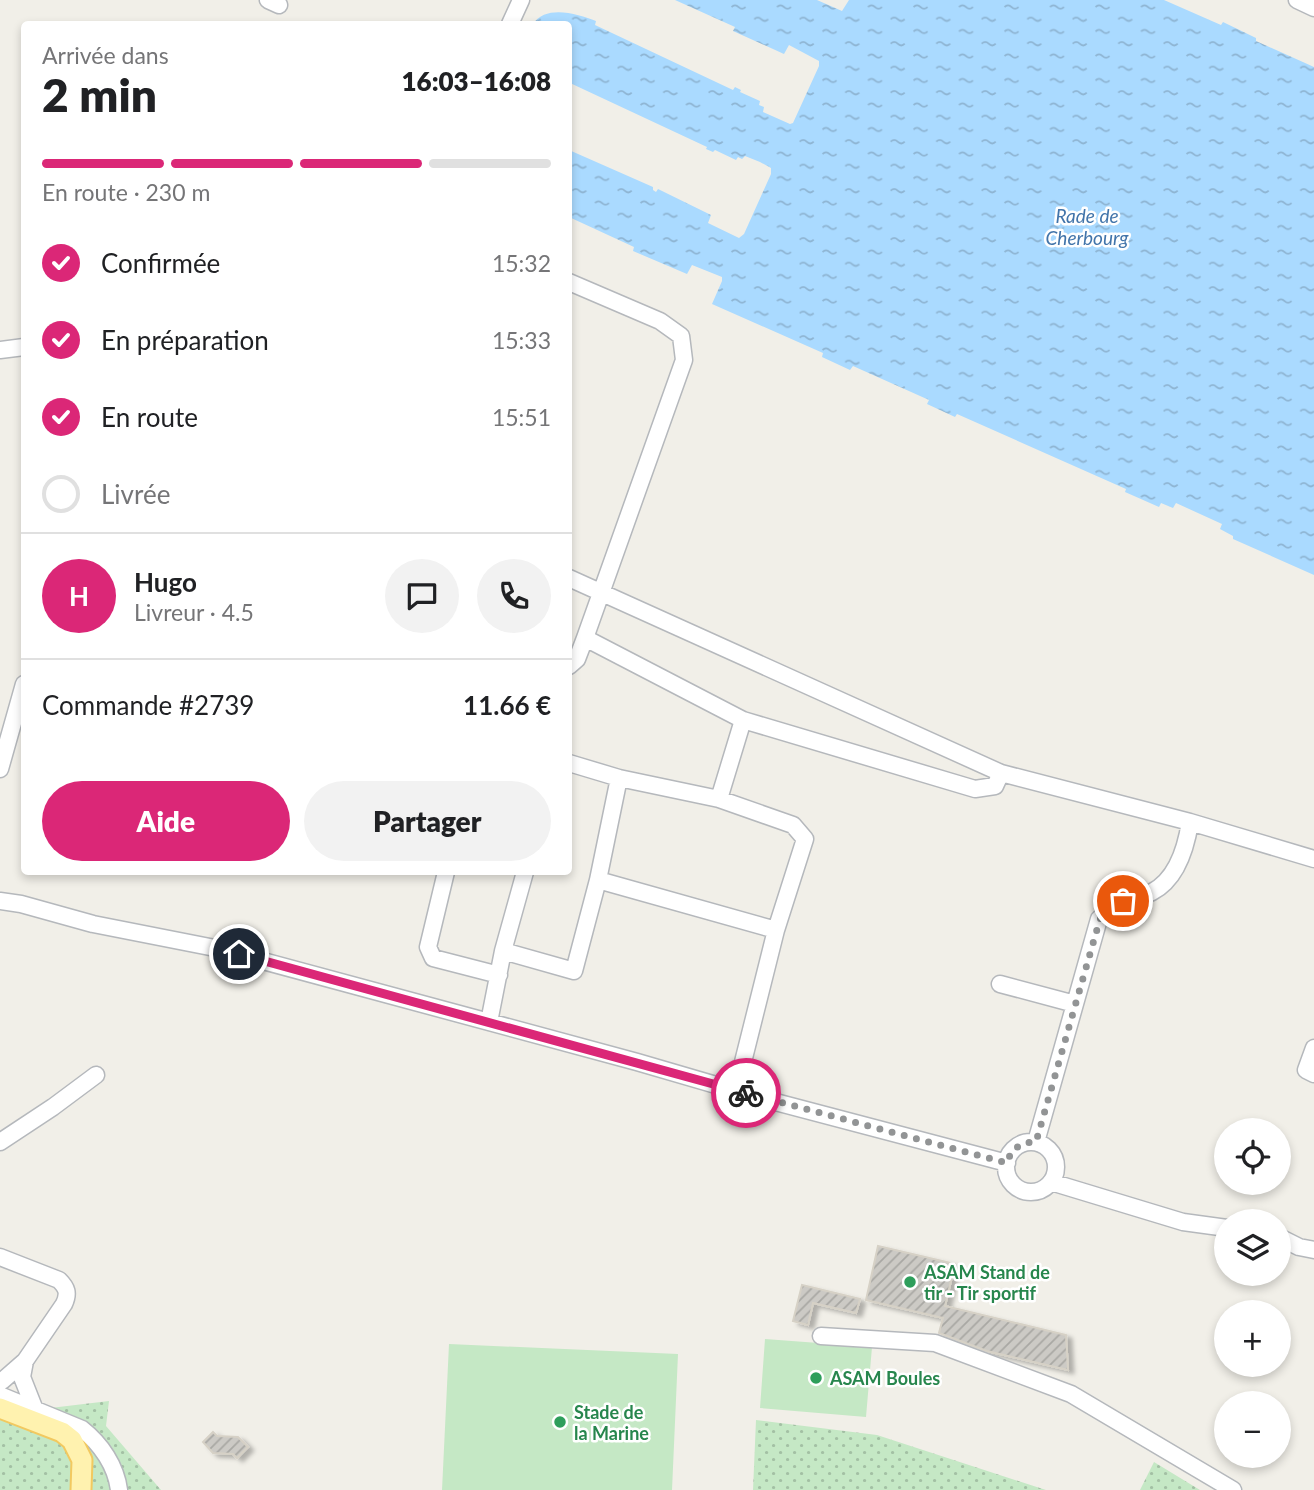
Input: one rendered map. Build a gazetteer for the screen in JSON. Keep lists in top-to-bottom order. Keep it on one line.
{"water":["Rade de Cherbourg"],"places":["ASAM Stand de tir - Tir sportif","ASAM Boules","Stade de la Marine"],"page":{"heading":["2 min","Arrivée dans","16:03–16:08"],"panel":["Hugo","Livreur · 4.5","Commande #2739","11.66 €"],"bar":"En route · 230 m","list":[["Confirmée","15:32"],["En préparation","15:33"],["En route","15:51"],"Livrée"],"round":"H","buttons":["Aide","Partager"],"map_buttons":["+","−"]}}
